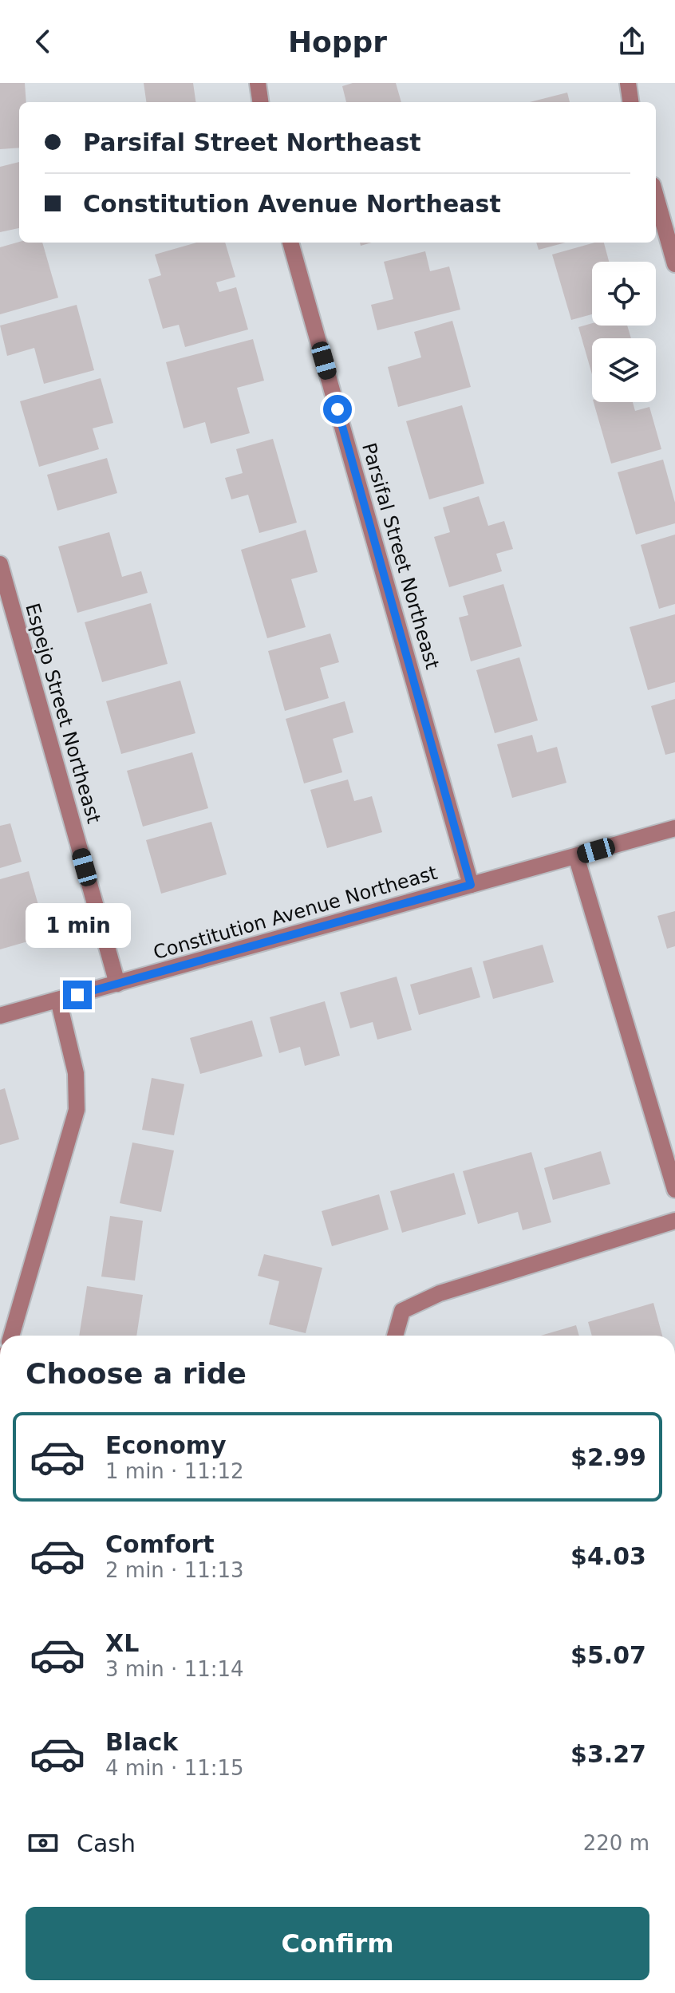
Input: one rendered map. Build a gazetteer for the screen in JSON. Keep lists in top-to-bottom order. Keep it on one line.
{"streets":{"street":["Parsifal Street Northeast","Espejo Street Northeast","Constitution Avenue Northeast"]},"crossings":[["Parsifal Street Northeast","Constitution Avenue Northeast"],["Espejo Street Northeast","Constitution Avenue Northeast"]],"page":{"header":"Hoppr","banner":["Parsifal Street Northeast","Constitution Avenue Northeast"],"bubble":"1 min","heading":"Choose a ride","list":[{"name":"Economy","note":"1 min · 11:12","value":"$2.99"},{"name":"Comfort","note":"2 min · 11:13","value":"$4.03"},{"name":"XL","note":"3 min · 11:14","value":"$5.07"},{"name":"Black","note":"4 min · 11:15","value":"$3.27"}],"pay":["Cash","220 m"],"buttons":"Confirm"}}
